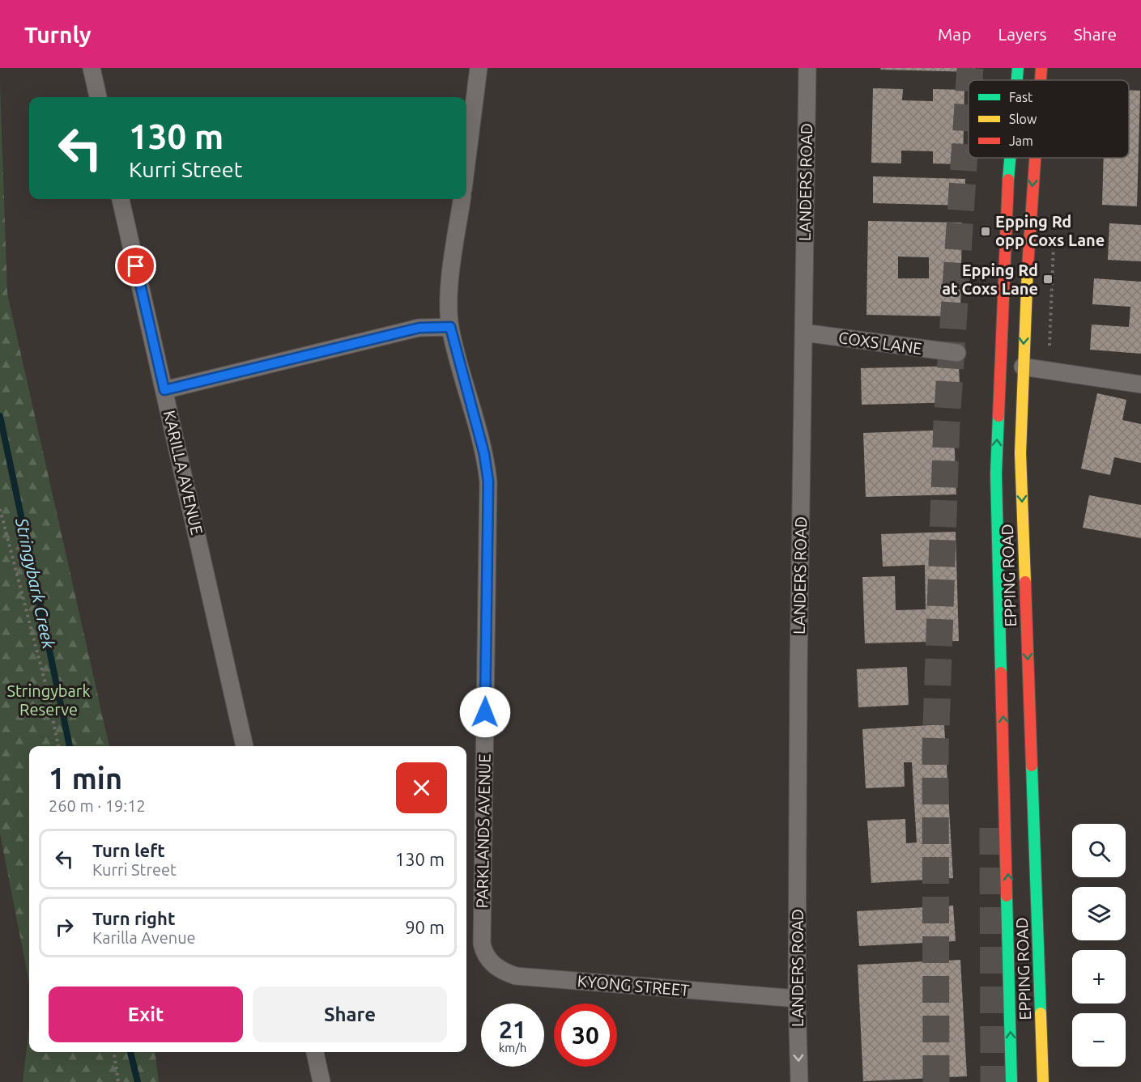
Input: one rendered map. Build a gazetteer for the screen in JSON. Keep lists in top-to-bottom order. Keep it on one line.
{"streets":{"main road":["EPPING ROAD"],"street":["LANDERS ROAD","COXS LANE","KARILLA AVENUE","PARKLANDS AVENUE","KYONG STREET"]},"crossings":[["LANDERS ROAD","COXS LANE"],["LANDERS ROAD","KYONG STREET"],["PARKLANDS AVENUE","KYONG STREET"]],"water":["Stringybark Creek"],"parks":["Stringybark Reserve"],"places":{"transit":["Epping Rd opp Coxs Lane","Epping Rd at Coxs Lane"]},"legend":["Fast","Slow","Jam"],"page":{"header":"Turnly","nav":["Map","Layers","Share"],"turn":["130 m","Kurri Street"],"heading":["1 min","260 m · 19:12"],"map_buttons":["+","−"],"list":[{"name":"Turn left","note":"Kurri Street","value":"130 m"},{"name":"Turn right","note":"Karilla Avenue","value":"90 m"}],"buttons":["Exit","Share"],"speed":"21 km/h","limit":"30"}}
